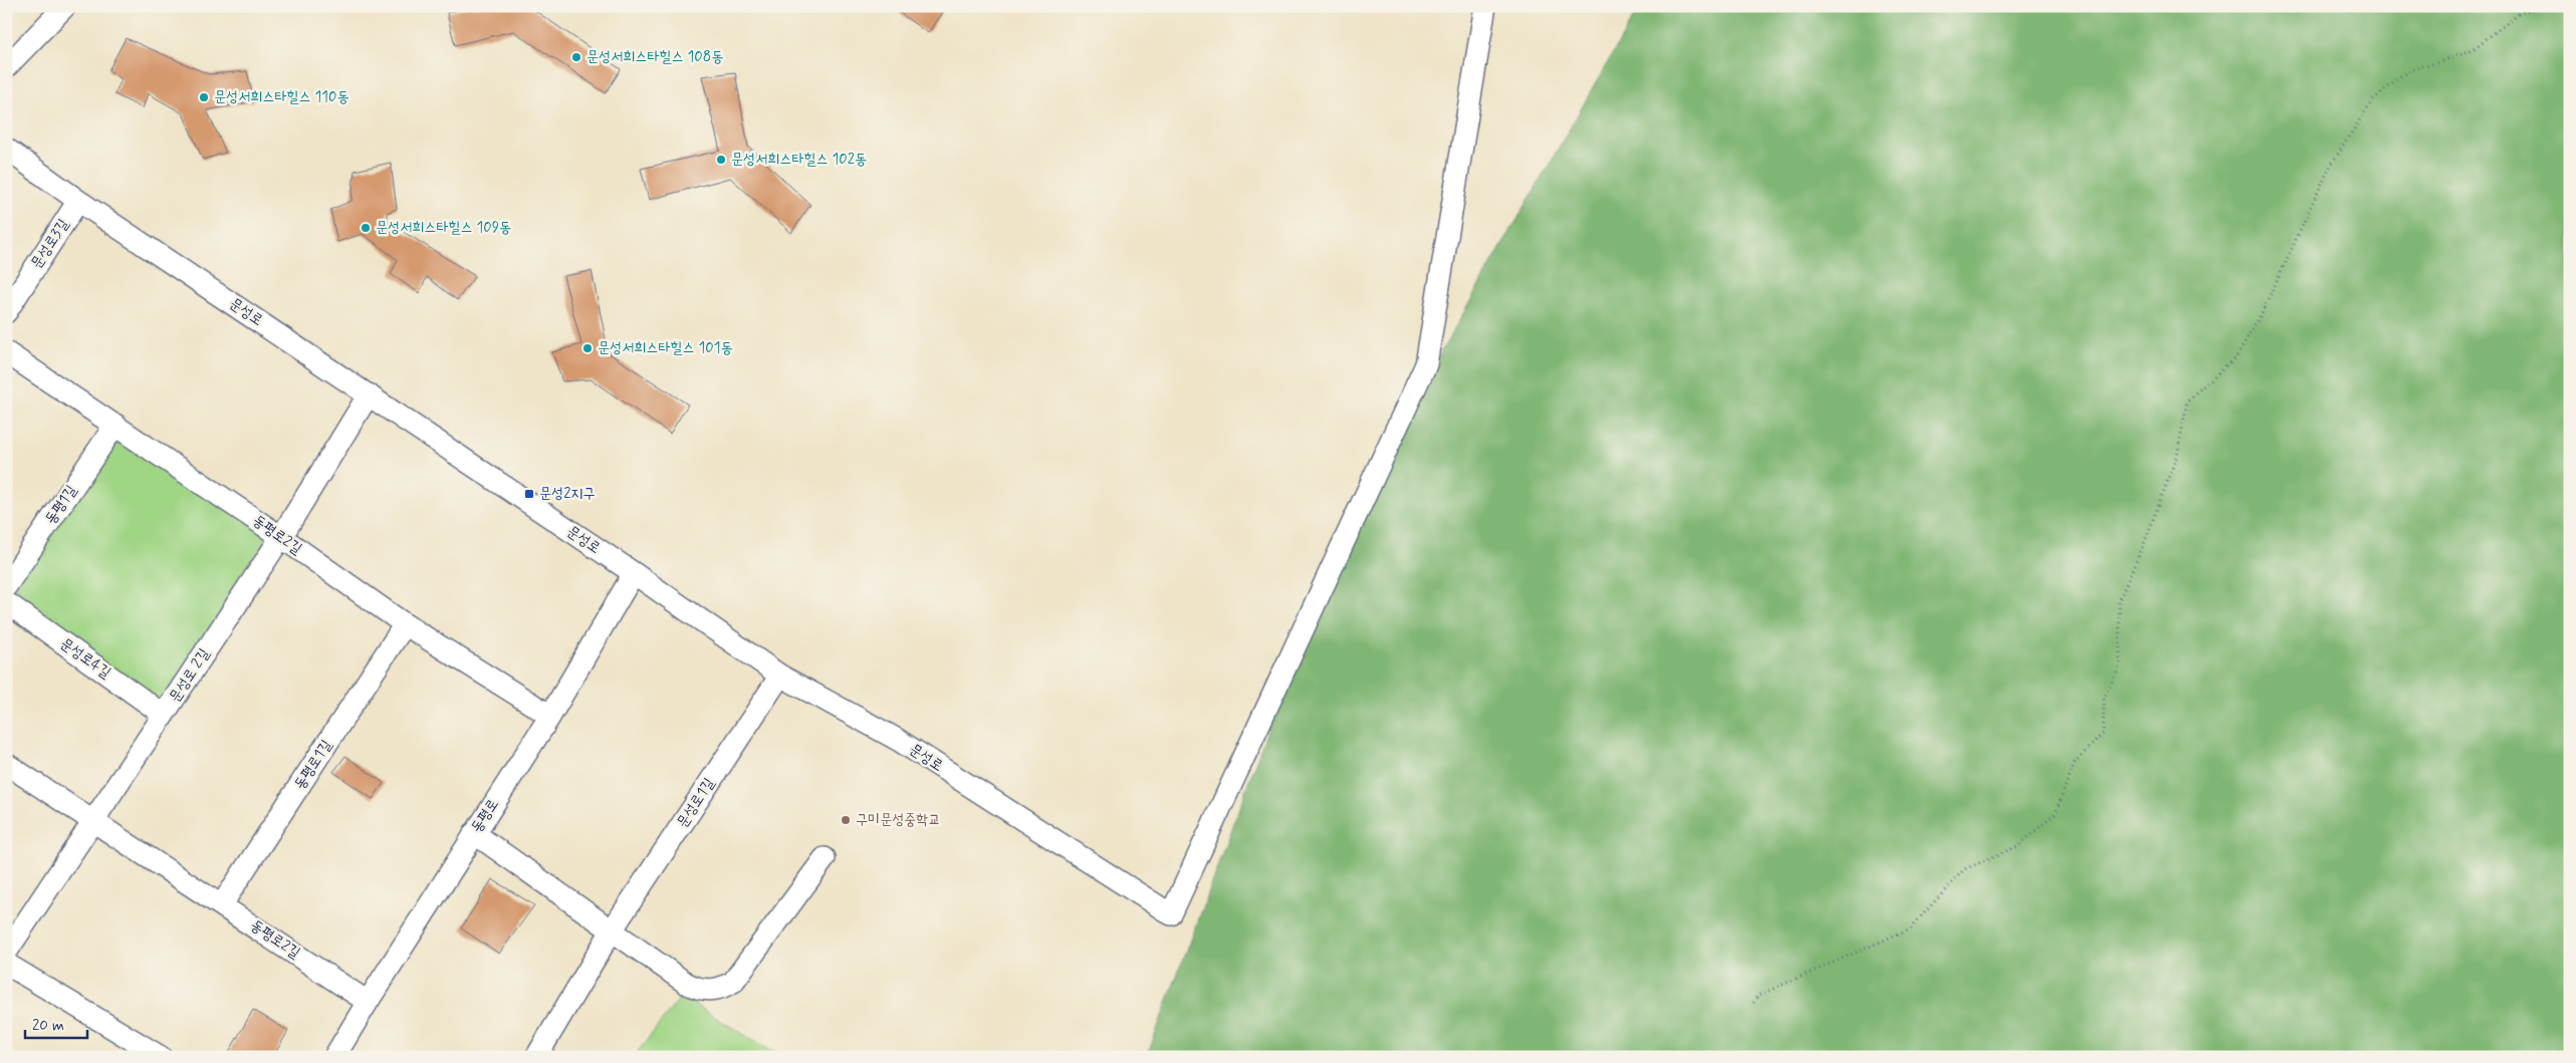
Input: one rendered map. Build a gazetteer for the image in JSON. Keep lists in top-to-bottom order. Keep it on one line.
{"streets":{"street":["문성로3길","문성로","동평1길","동평로2길","문성로4길","문성로 2길","동평로1길","문성로1길","동평로"]},"crossings":[["문성로3길","문성로"],["문성로","문성로 2길"],["문성로","문성로1길"],["문성로","동평로"],["동평1길","동평로2길"],["동평로2길","문성로 2길"],["동평로2길","동평로1길"],["동평로2길","동평로"],["문성로4길","문성로 2길"]],"places":{"other":["문성서희스타힐스 108동","문성서희스타힐스 110동","문성서희스타힐스 102동","문성서희스타힐스 109동","문성서희스타힐스 101동","구미문성중학교"],"transit":["문성2지구"]},"scale_bar":"20 m"}
